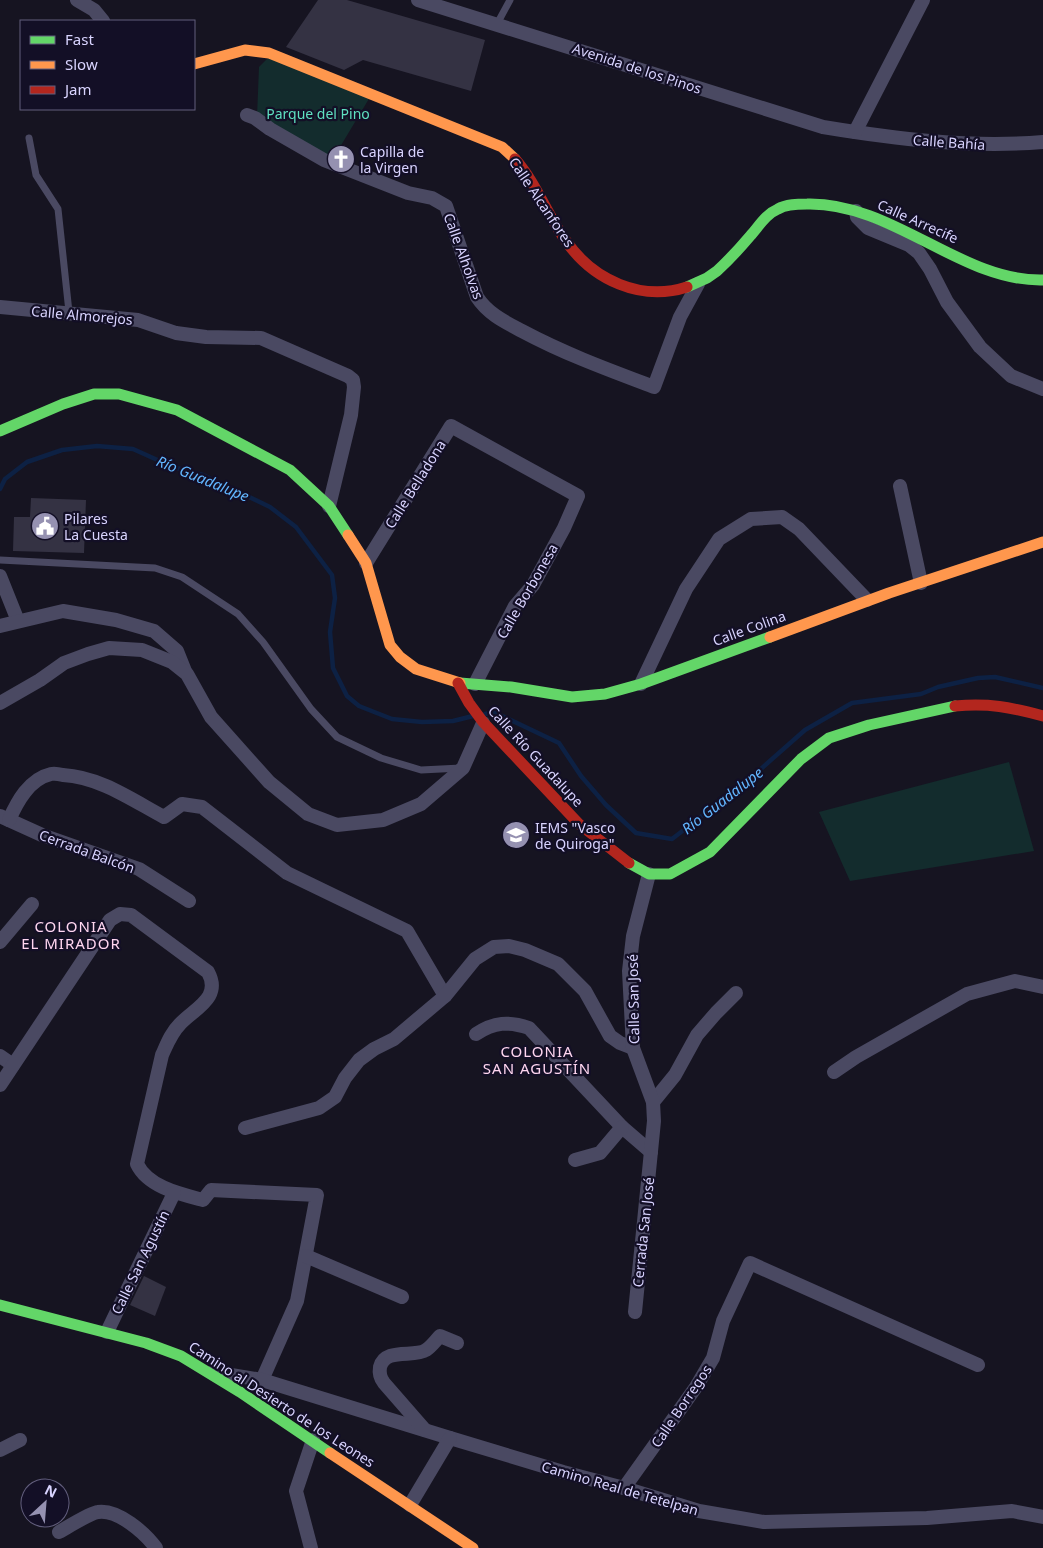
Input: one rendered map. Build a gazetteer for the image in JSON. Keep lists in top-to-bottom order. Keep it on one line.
{"streets":{"street":["Avenida de los Pinos","Calle Bahía","Calle Alcanfores","Calle Arrecife","Calle Alholvas","Calle Almorejos","Calle Belladona","Calle Borbonesa","Calle Colina","Calle Río Guadalupe","Cerrada Balcón","Calle San José","Cerrada San José","Calle San Agustín","Camino al Desierto de los Leones","Calle Borregos","Camino Real de Tetelpan"]},"crossings":[["Avenida de los Pinos","Calle Bahía"],["Calle Alcanfores","Calle Arrecife"],["Calle Alcanfores","Calle Alholvas"],["Calle Belladona","Calle Borbonesa"],["Calle Borbonesa","Calle Colina"],["Calle Colina","Calle Río Guadalupe"],["Calle Río Guadalupe","Calle San José"],["Calle San José","Cerrada San José"],["Calle San Agustín","Camino al Desierto de los Leones"],["Camino al Desierto de los Leones","Camino Real de Tetelpan"],["Calle Borregos","Camino Real de Tetelpan"]],"districts":["COLONIA EL MIRADOR","COLONIA SAN AGUSTÍN"],"water":["Río Guadalupe"],"parks":["Parque del Pino"],"places":{"church":["Capilla de la Virgen"],"public building":["Pilares La Cuesta"],"school or university":["IEMS \"Vasco de Quiroga\""]},"legend":["Fast","Slow","Jam"],"north":"top right"}
